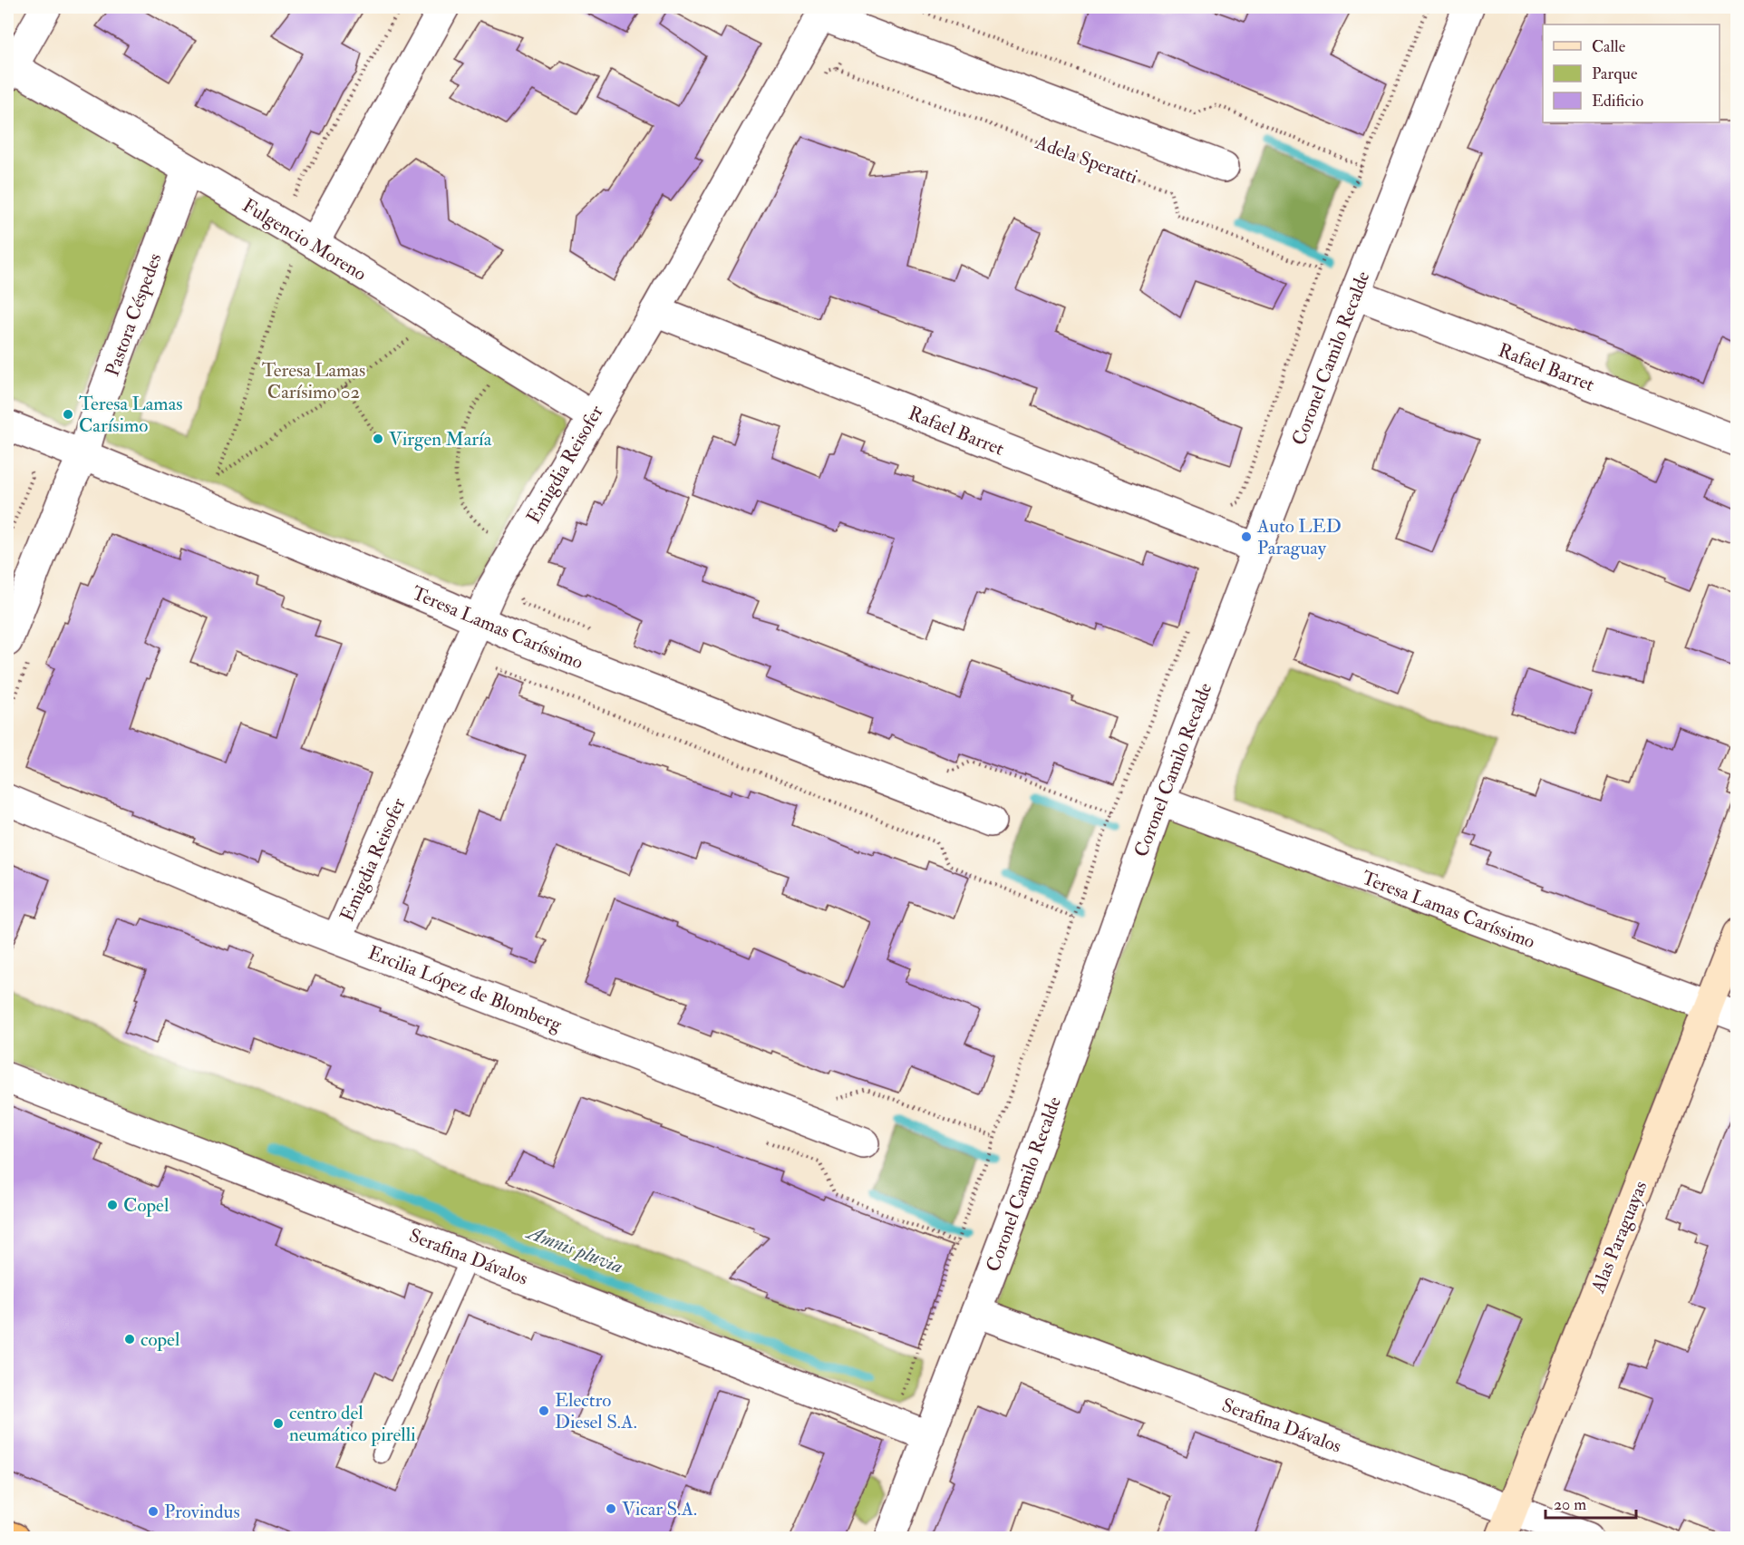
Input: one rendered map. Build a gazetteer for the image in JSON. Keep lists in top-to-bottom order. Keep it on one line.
{"streets":{"street":["Fulgencio Moreno","Pastora Céspedes","Coronel Camilo Recalde","Rafael Barret","Emigdia Reisofer","Teresa Lamas Caríssimo","Ercilia López de Blomberg","Alas Paraguayas","Serafina Dávalos"],"path":["Adela Speratti"]},"crossings":[["Adela Speratti","Coronel Camilo Recalde"],["Fulgencio Moreno","Pastora Céspedes"],["Fulgencio Moreno","Emigdia Reisofer"],["Pastora Céspedes","Teresa Lamas Caríssimo"],["Coronel Camilo Recalde","Rafael Barret"],["Coronel Camilo Recalde","Teresa Lamas Caríssimo"],["Coronel Camilo Recalde","Serafina Dávalos"],["Rafael Barret","Emigdia Reisofer"],["Emigdia Reisofer","Teresa Lamas Caríssimo"],["Emigdia Reisofer","Ercilia López de Blomberg"],["Teresa Lamas Caríssimo","Alas Paraguayas"],["Alas Paraguayas","Serafina Dávalos"]],"water":["Amnis pluvia"],"parks":["Teresa Lamas Carísimo 02"],"places":["Teresa Lamas Carísimo","Virgen María","Auto LED Paraguay","Copel","copel","Electro Diesel S.A.","centro del neumático pirelli","Vicar S.A.","Provindus"],"legend":["Calle","Parque","Edificio"],"scale_bar":"20 m"}
